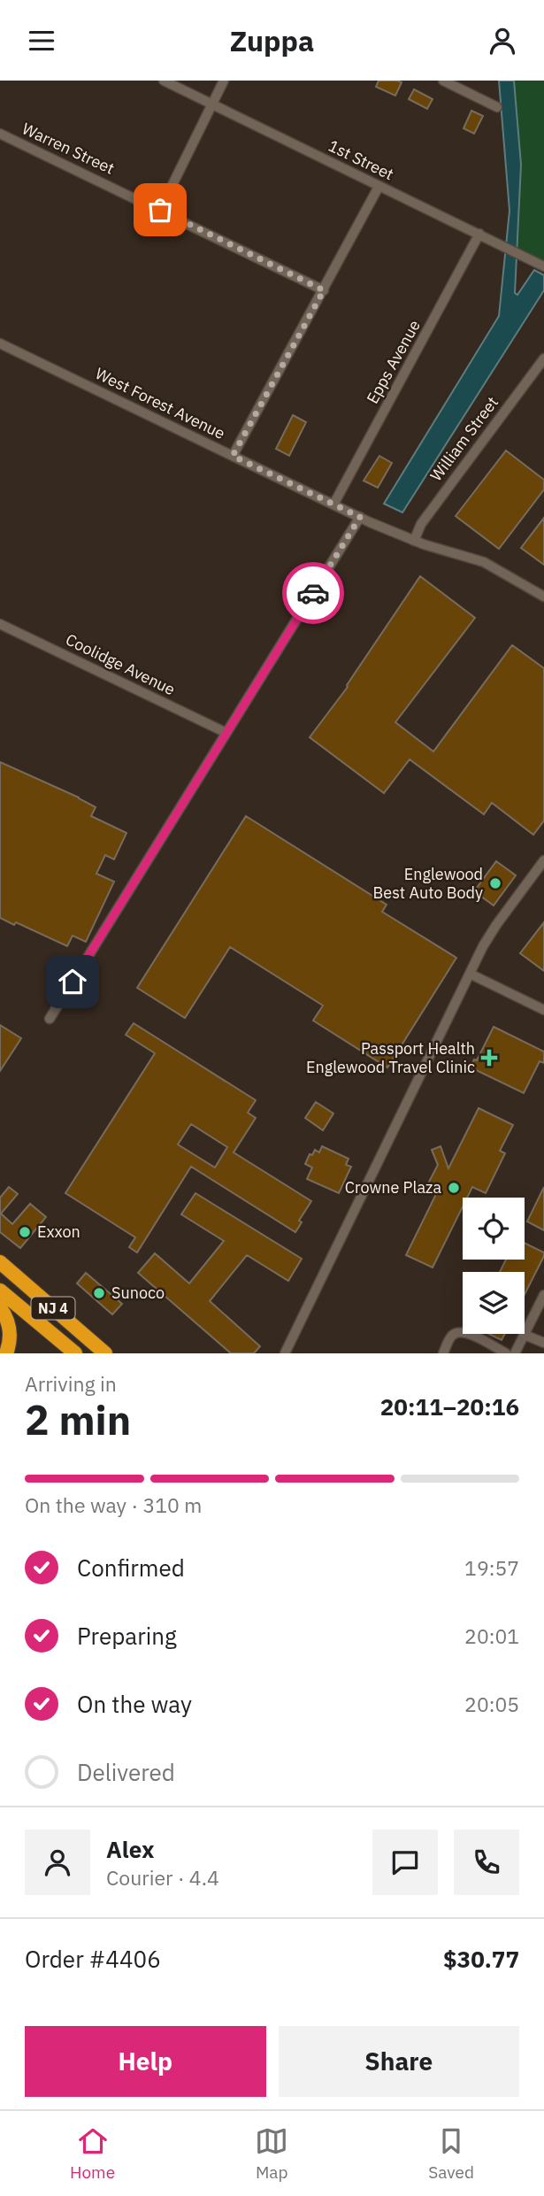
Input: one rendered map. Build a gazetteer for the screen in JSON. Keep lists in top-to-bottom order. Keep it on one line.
{"streets":{"highway":["NJ 4"],"street":["Warren Street","1st Street","Epps Avenue","West Forest Avenue","William Street","Coolidge Avenue"]},"crossings":[["1st Street","Epps Avenue"],["Epps Avenue","West Forest Avenue"],["West Forest Avenue","William Street"]],"places":{"other":["Englewood Best Auto Body","Crowne Plaza","Exxon","Sunoco"],"health":["Passport Health Englewood Travel Clinic"]},"page":{"header":"Zuppa","heading":["2 min","Arriving in","20:11–20:16"],"panel":["Alex","Courier · 4.4","Order #4406","$30.77"],"bar":"On the way · 310 m","list":[["Confirmed","19:57"],["Preparing","20:01"],["On the way","20:05"],"Delivered"],"buttons":["Help","Share"],"tabs":["Home","Map","Saved"]}}
